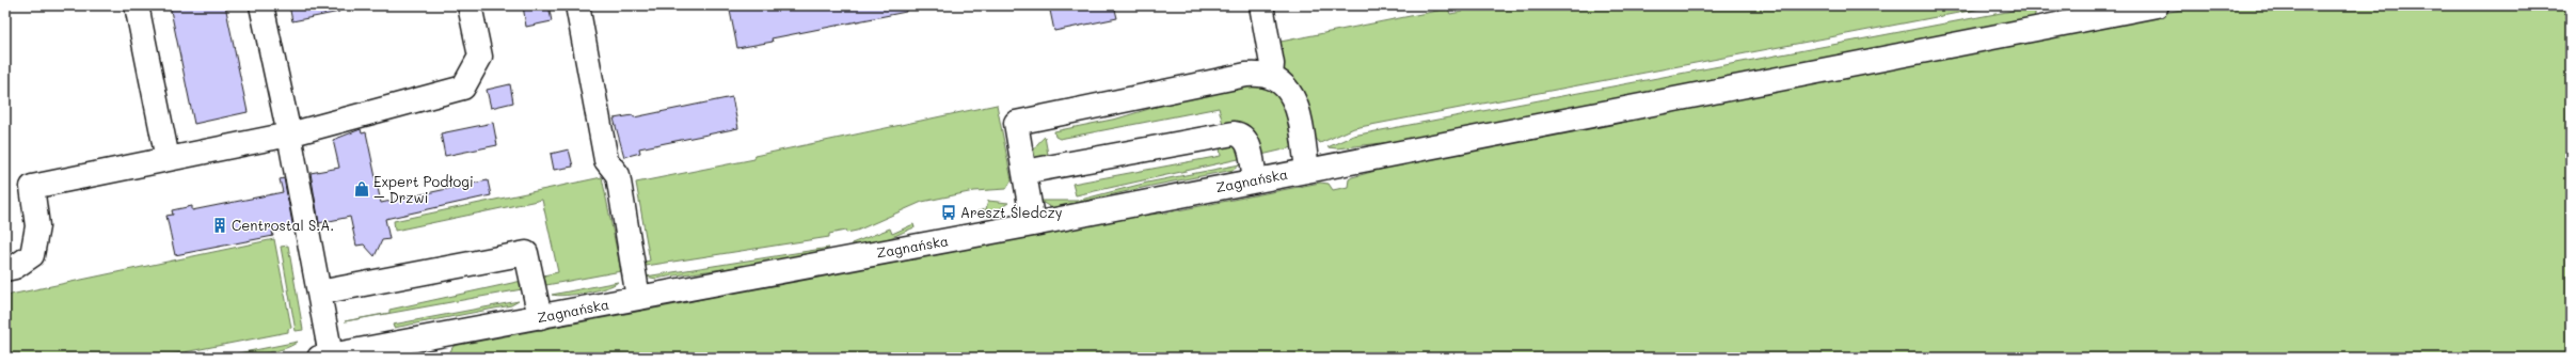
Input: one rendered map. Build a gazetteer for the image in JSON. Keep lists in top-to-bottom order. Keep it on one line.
{"streets":{"street":["Zagnańska"]},"places":{"shop":["Expert Podłogi – Drzwi"],"bus stop":["Areszt Śledczy"],"building":["Centrostal S.A."]}}
